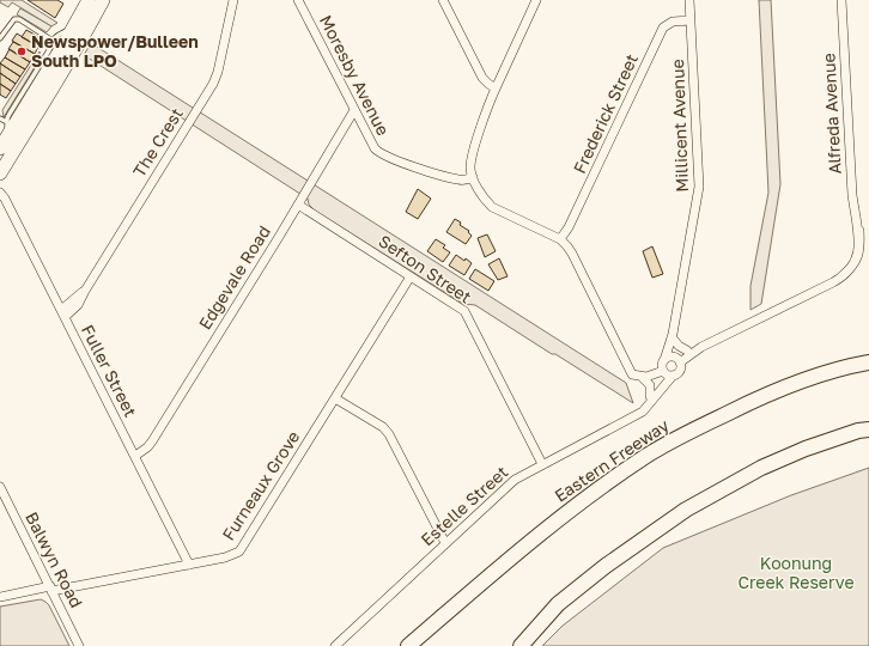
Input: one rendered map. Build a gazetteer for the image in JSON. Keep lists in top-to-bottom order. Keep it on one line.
{"streets":{"highway":["Eastern Freeway"],"street":["Moresby Avenue","Frederick Street","Alfreda Avenue","Millicent Avenue","The Crest","Sefton Street","Edgevale Road","Fuller Street","Furneaux Grove","Estelle Street","Balwyn Road"]},"crossings":[["Moresby Avenue","Edgevale Road"],["Frederick Street","Millicent Avenue"],["Millicent Avenue","Estelle Street"],["The Crest","Fuller Street"],["Sefton Street","Edgevale Road"],["Sefton Street","Furneaux Grove"],["Sefton Street","Estelle Street"],["Edgevale Road","Fuller Street"],["Fuller Street","Furneaux Grove"],["Furneaux Grove","Balwyn Road"]],"parks":["Koonung Creek Reserve"],"places":["Newspower/Bulleen South LPO"]}
